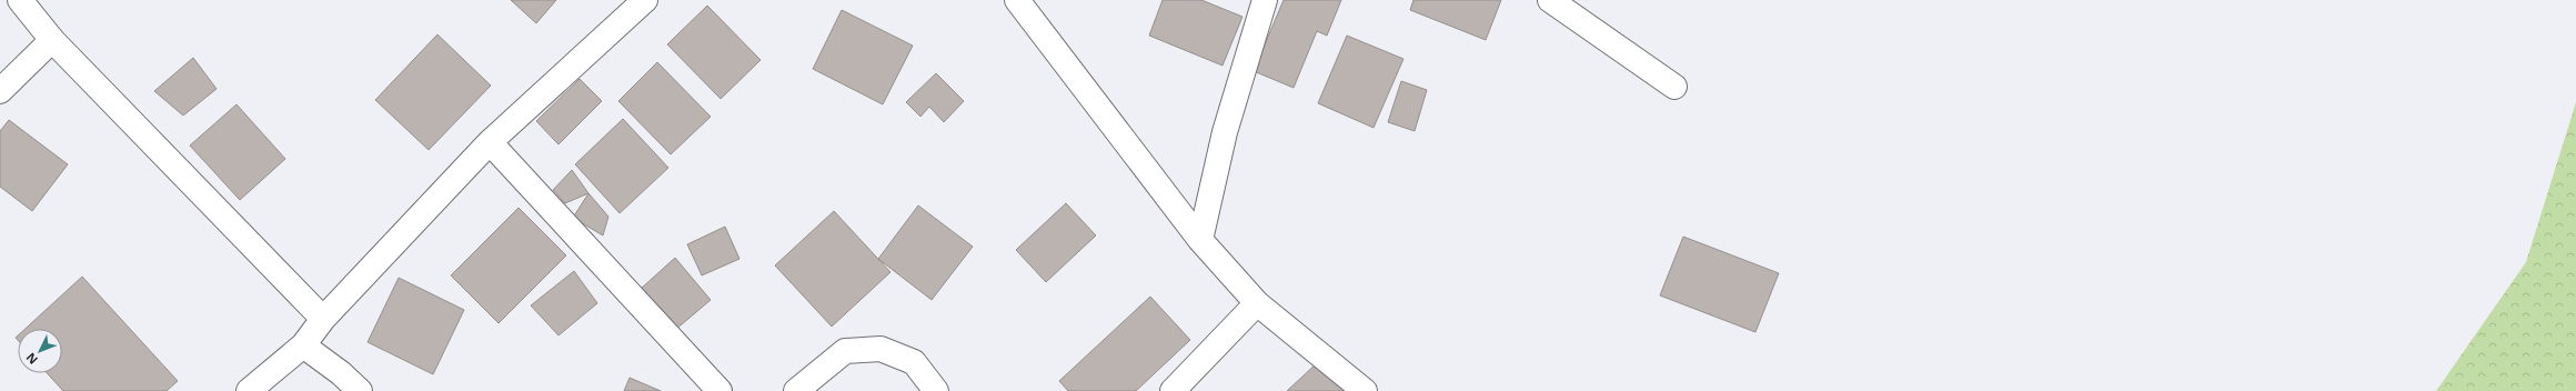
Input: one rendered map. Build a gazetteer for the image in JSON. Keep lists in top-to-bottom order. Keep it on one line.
{"north":"bottom left"}
